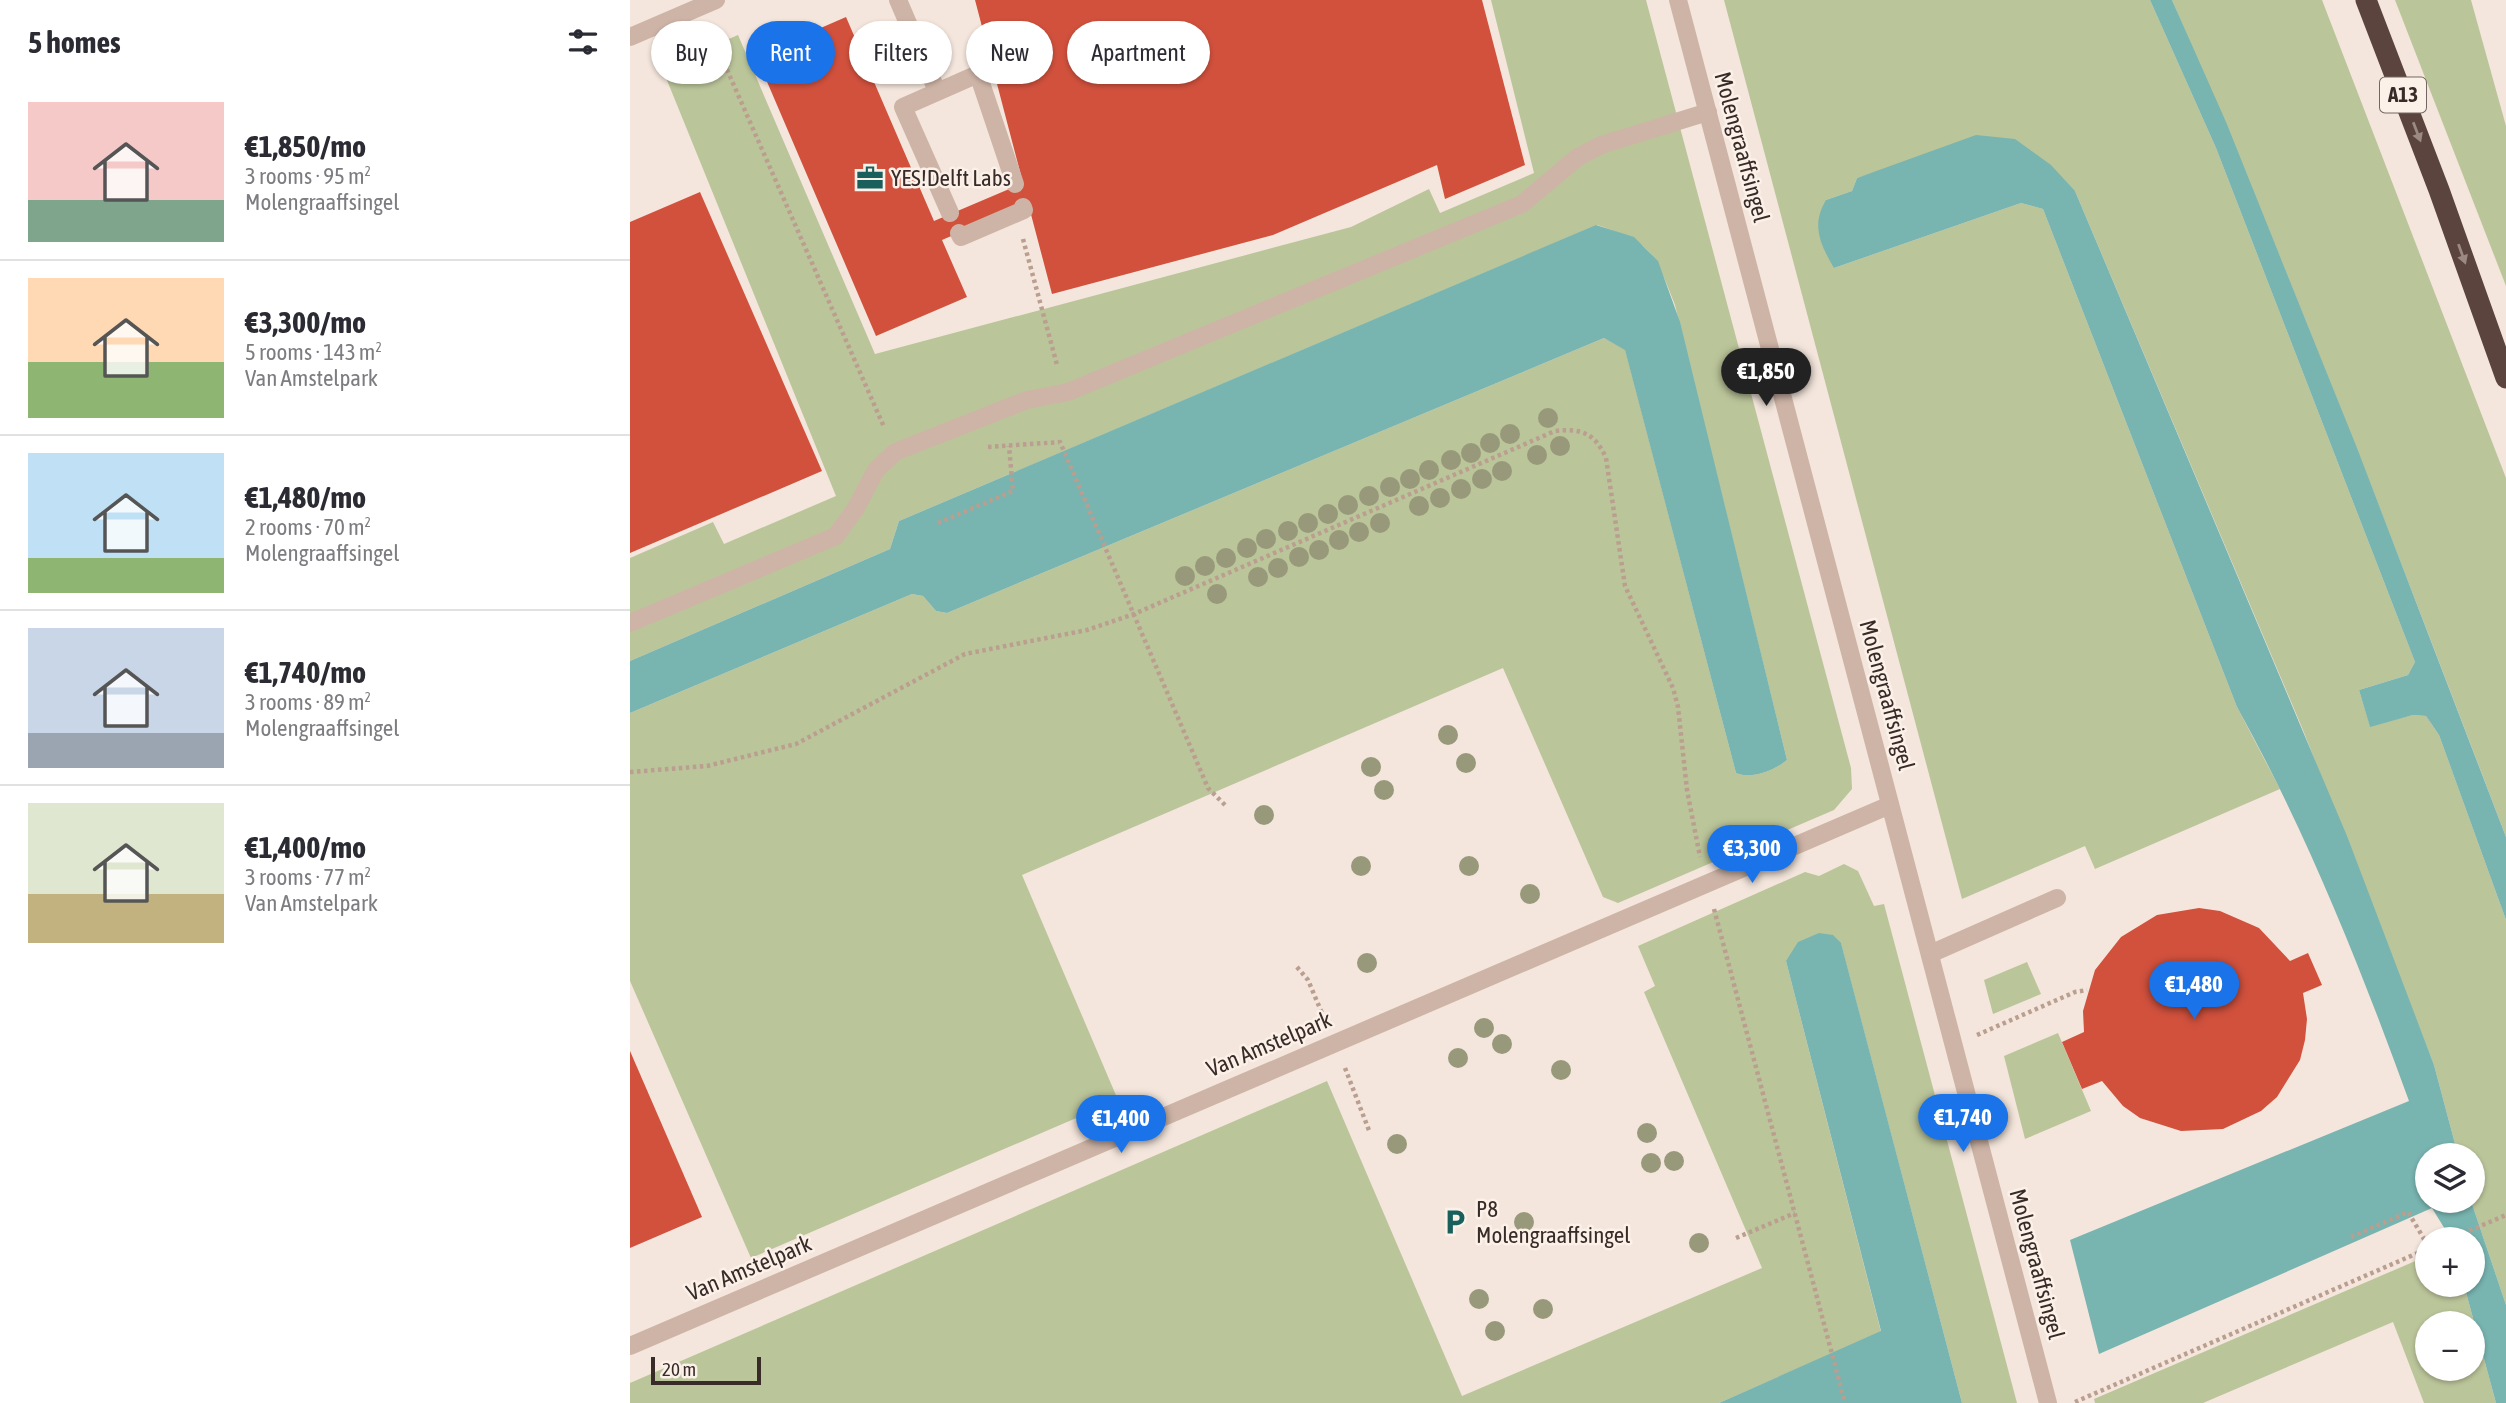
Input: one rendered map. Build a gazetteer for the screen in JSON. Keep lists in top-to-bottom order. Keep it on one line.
{"streets":{"highway":["A13"],"street":["Molengraaffsingel","Van Amstelpark"]},"crossings":[["Molengraaffsingel","Van Amstelpark"]],"places":{"office":["YES!Delft Labs"],"parking":["P8 Molengraaffsingel"]},"scale_bar":"20 m","page":{"heading":"5 homes","chip":["Buy","Rent","Filters","New","Apartment"],"list":[{"name":"€1,850/mo","note":"3 rooms · 95 m² · Molengraaffsingel"},{"name":"€3,300/mo","note":"5 rooms · 143 m² · Van Amstelpark"},{"name":"€1,480/mo","note":"2 rooms · 70 m² · Molengraaffsingel"},{"name":"€1,740/mo","note":"3 rooms · 89 m² · Molengraaffsingel"},{"name":"€1,400/mo","note":"3 rooms · 77 m² · Van Amstelpark"}],"price":["€1,850","€3,300","€1,480","€1,740","€1,400"],"map_buttons":["+","−"],"scale":"20 m"}}
